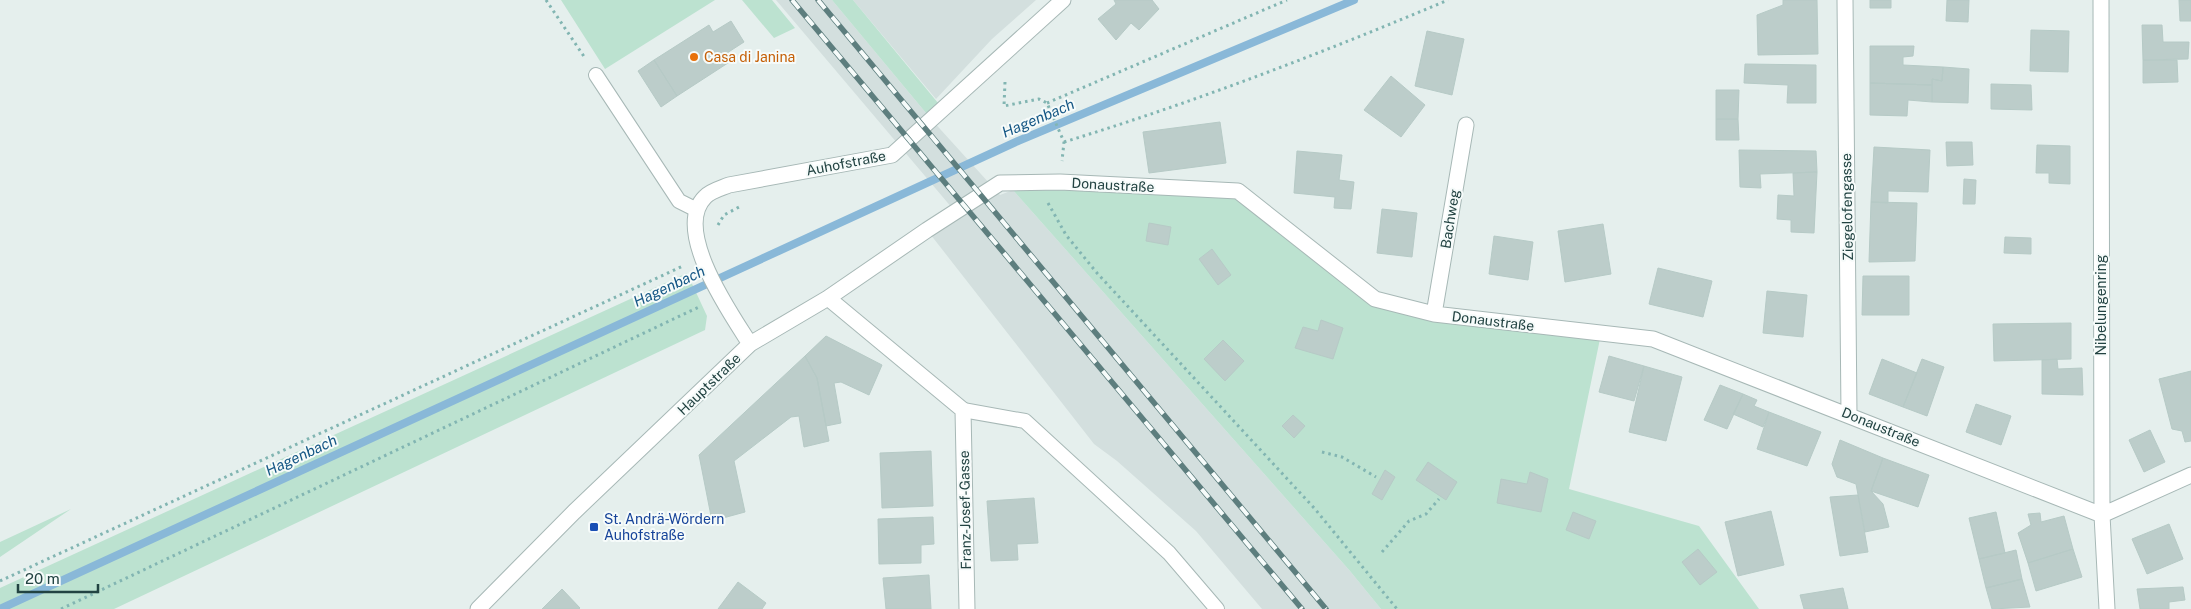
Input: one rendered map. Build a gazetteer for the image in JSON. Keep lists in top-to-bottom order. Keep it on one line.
{"streets":{"street":["Auhofstraße","Donaustraße","Ziegelofengasse","Bachweg","Nibelungenring","Hauptstraße","Franz-Josef-Gasse"]},"crossings":[["Donaustraße","Ziegelofengasse"],["Donaustraße","Bachweg"],["Donaustraße","Nibelungenring"],["Donaustraße","Hauptstraße"]],"water":["Hagenbach"],"places":{"other":["Casa di Janina"],"transit":["St. Andrä-Wördern Auhofstraße"]},"scale_bar":"20 m"}
